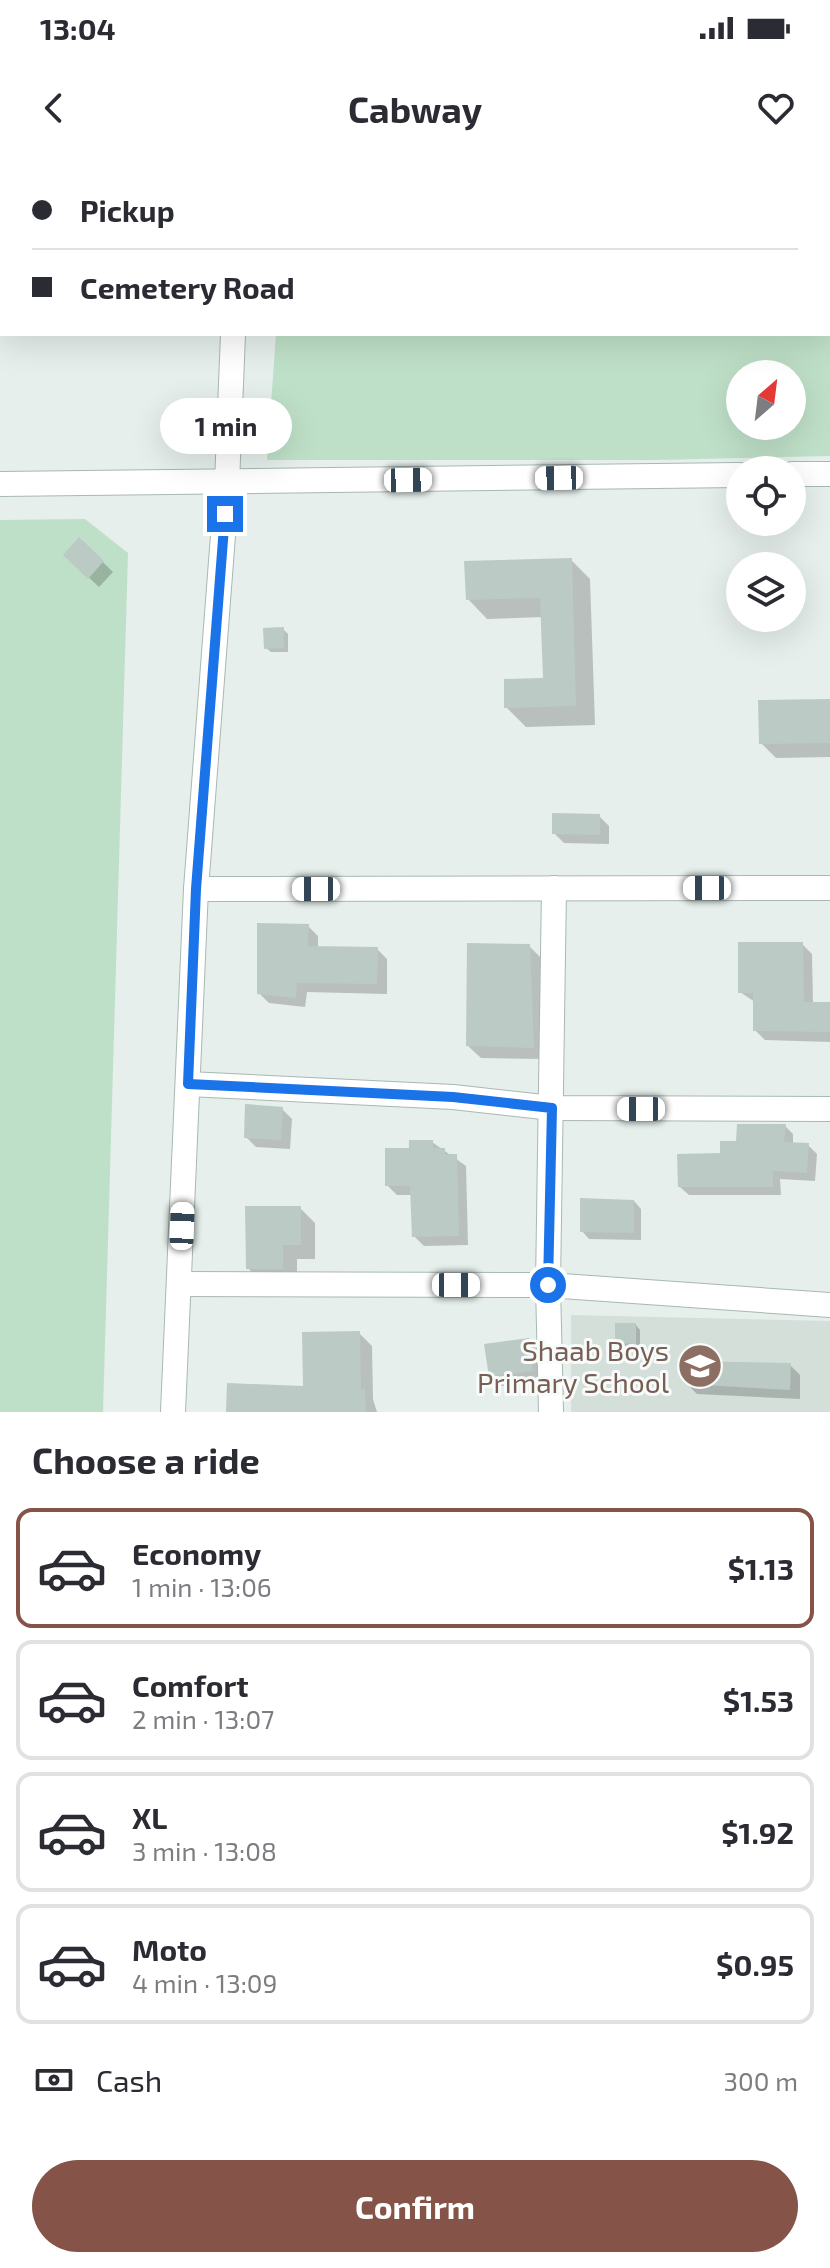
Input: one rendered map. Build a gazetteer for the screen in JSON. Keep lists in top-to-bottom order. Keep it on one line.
{"places":{"school or university":["Shaab Boys Primary School"]},"north":"top right","page":{"status":"13:04","header":"Cabway","banner":["Pickup","Cemetery Road"],"bubble":"1 min","heading":"Choose a ride","list":[{"name":"Economy","note":"1 min · 13:06","value":"$1.13"},{"name":"Comfort","note":"2 min · 13:07","value":"$1.53"},{"name":"XL","note":"3 min · 13:08","value":"$1.92"},{"name":"Moto","note":"4 min · 13:09","value":"$0.95"}],"pay":["Cash","300 m"],"buttons":"Confirm"}}
